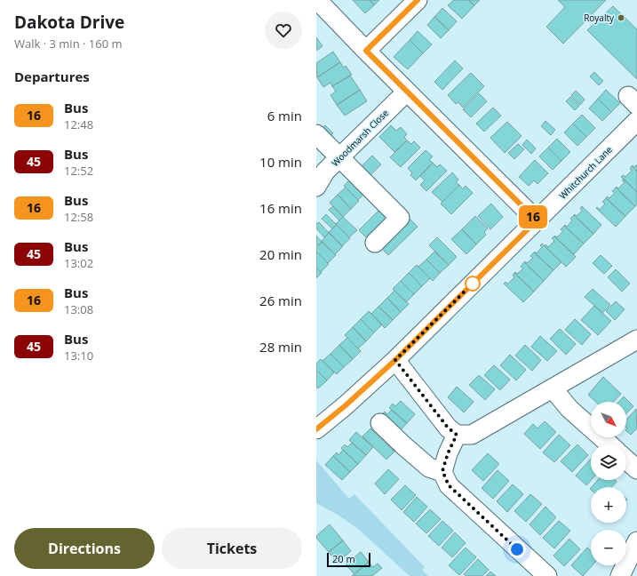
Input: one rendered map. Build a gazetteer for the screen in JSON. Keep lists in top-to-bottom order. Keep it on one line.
{"streets":{"street":["Woodmarsh Close","Whitchurch Lane"]},"places":["Royalty"],"lines":["bus line 16"],"scale_bar":"20 m","north":"bottom right","page":{"heading":[["Dakota Drive","Walk · 3 min · 160 m"],"Departures"],"on_map":"16","list":[{"mark":"16","name":"Bus","note":"12:48","value":"6 min"},{"mark":"45","name":"Bus","note":"12:52","value":"10 min"},{"mark":"16","name":"Bus","note":"12:58","value":"16 min"},{"mark":"45","name":"Bus","note":"13:02","value":"20 min"},{"mark":"16","name":"Bus","note":"13:08","value":"26 min"},{"mark":"45","name":"Bus","note":"13:10","value":"28 min"}],"map_buttons":["+","−"],"buttons":["Directions","Tickets"],"scale":"20 m"}}
